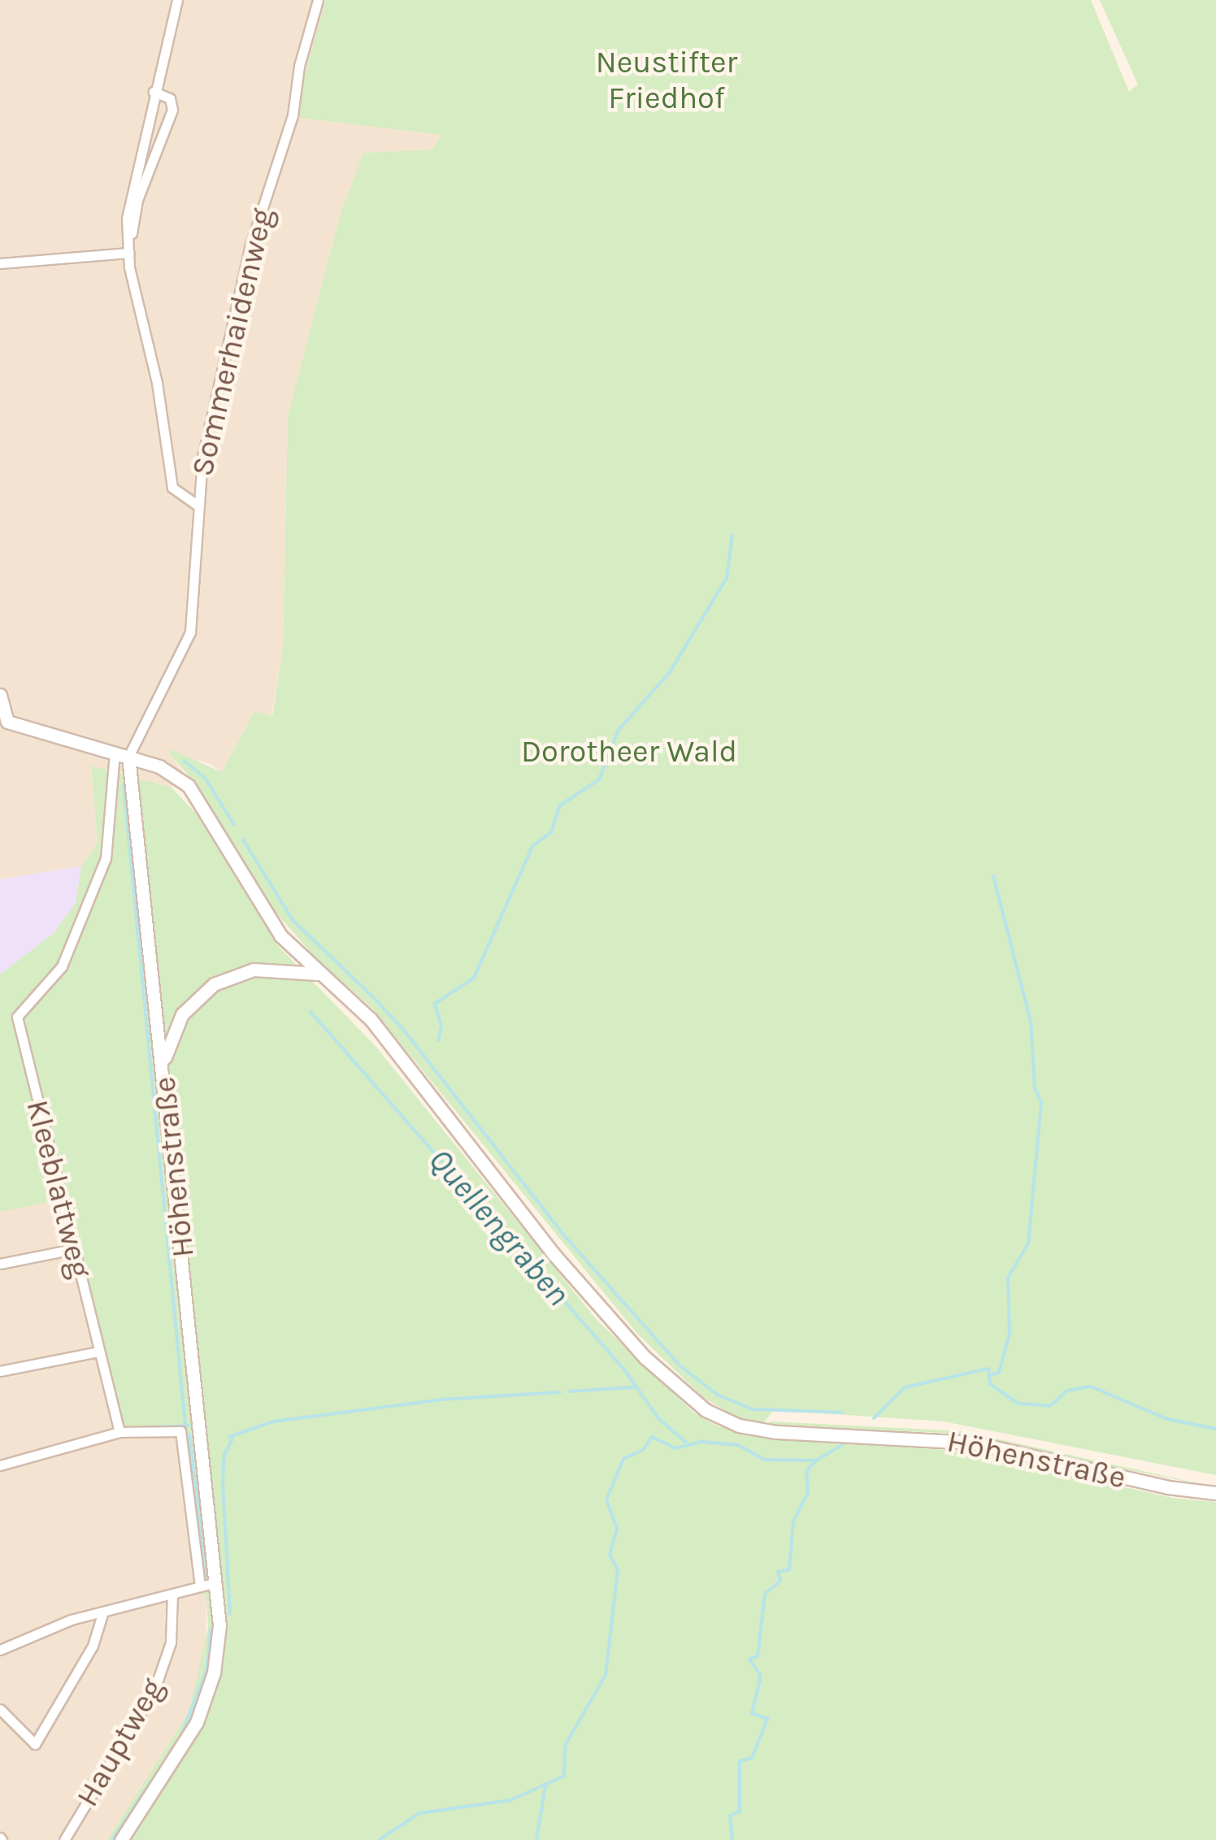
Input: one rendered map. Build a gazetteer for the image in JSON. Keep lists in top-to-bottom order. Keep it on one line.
{"streets":{"main road":["Höhenstraße"],"street":["Sommerhaidenweg","Kleeblattweg","Hauptweg"]},"water":["Quellengraben"],"parks":["Neustifter Friedhof","Dorotheer Wald"]}
